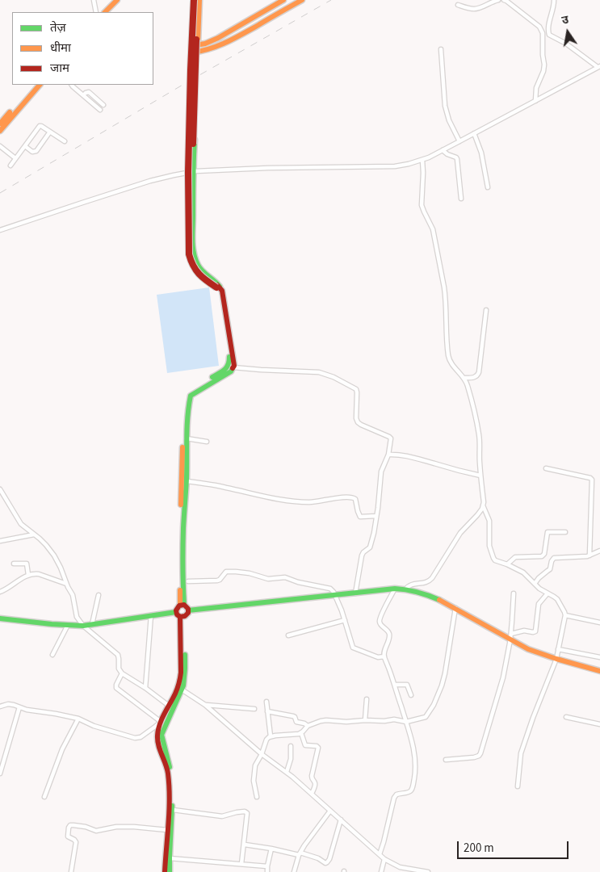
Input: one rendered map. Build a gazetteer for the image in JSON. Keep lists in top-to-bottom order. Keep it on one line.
{"legend":["तेज़","धीमा","जाम"],"scale_bar":"200 m","north":"top"}
